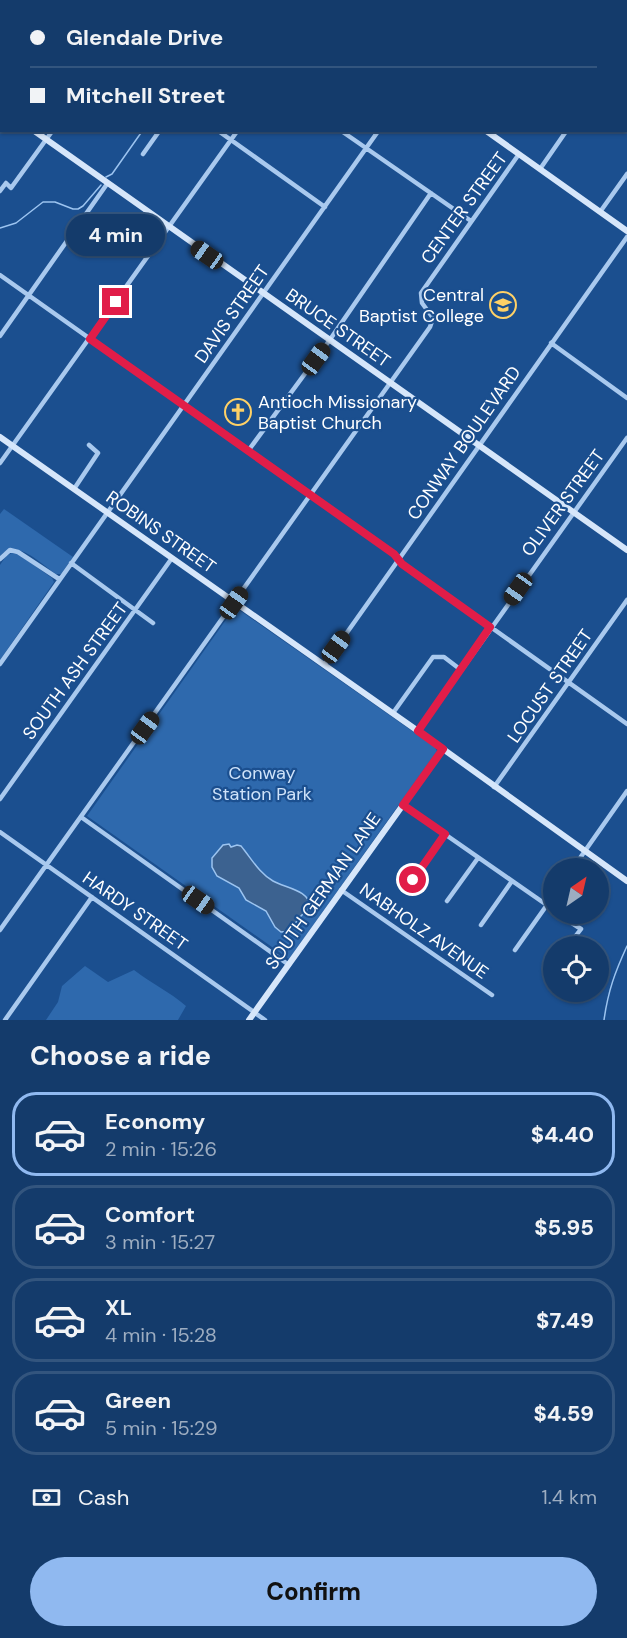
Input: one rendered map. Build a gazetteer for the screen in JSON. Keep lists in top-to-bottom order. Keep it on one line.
{"streets":{"street":["CENTER STREET","DAVIS STREET","BRUCE STREET","CONWAY BOULEVARD","OLIVER STREET","ROBINS STREET","SOUTH ASH STREET","LOCUST STREET","SOUTH GERMAN LANE","HARDY STREET","NABHOLZ AVENUE"]},"crossings":[["CENTER STREET","BRUCE STREET"],["CENTER STREET","ROBINS STREET"],["CENTER STREET","HARDY STREET"],["DAVIS STREET","BRUCE STREET"],["DAVIS STREET","ROBINS STREET"],["BRUCE STREET","CONWAY BOULEVARD"],["BRUCE STREET","OLIVER STREET"],["CONWAY BOULEVARD","ROBINS STREET"],["OLIVER STREET","ROBINS STREET"],["ROBINS STREET","SOUTH ASH STREET"],["ROBINS STREET","LOCUST STREET"],["ROBINS STREET","SOUTH GERMAN LANE"],["SOUTH GERMAN LANE","HARDY STREET"],["SOUTH GERMAN LANE","NABHOLZ AVENUE"]],"parks":["Conway Station Park"],"places":{"school or university":["Central Baptist College"],"church":["Antioch Missionary Baptist Church"]},"north":"top right","page":{"banner":["Glendale Drive","Mitchell Street"],"bubble":"4 min","heading":"Choose a ride","list":[{"name":"Economy","note":"2 min · 15:26","value":"$4.40"},{"name":"Comfort","note":"3 min · 15:27","value":"$5.95"},{"name":"XL","note":"4 min · 15:28","value":"$7.49"},{"name":"Green","note":"5 min · 15:29","value":"$4.59"}],"pay":["Cash","1.4 km"],"buttons":"Confirm"}}
